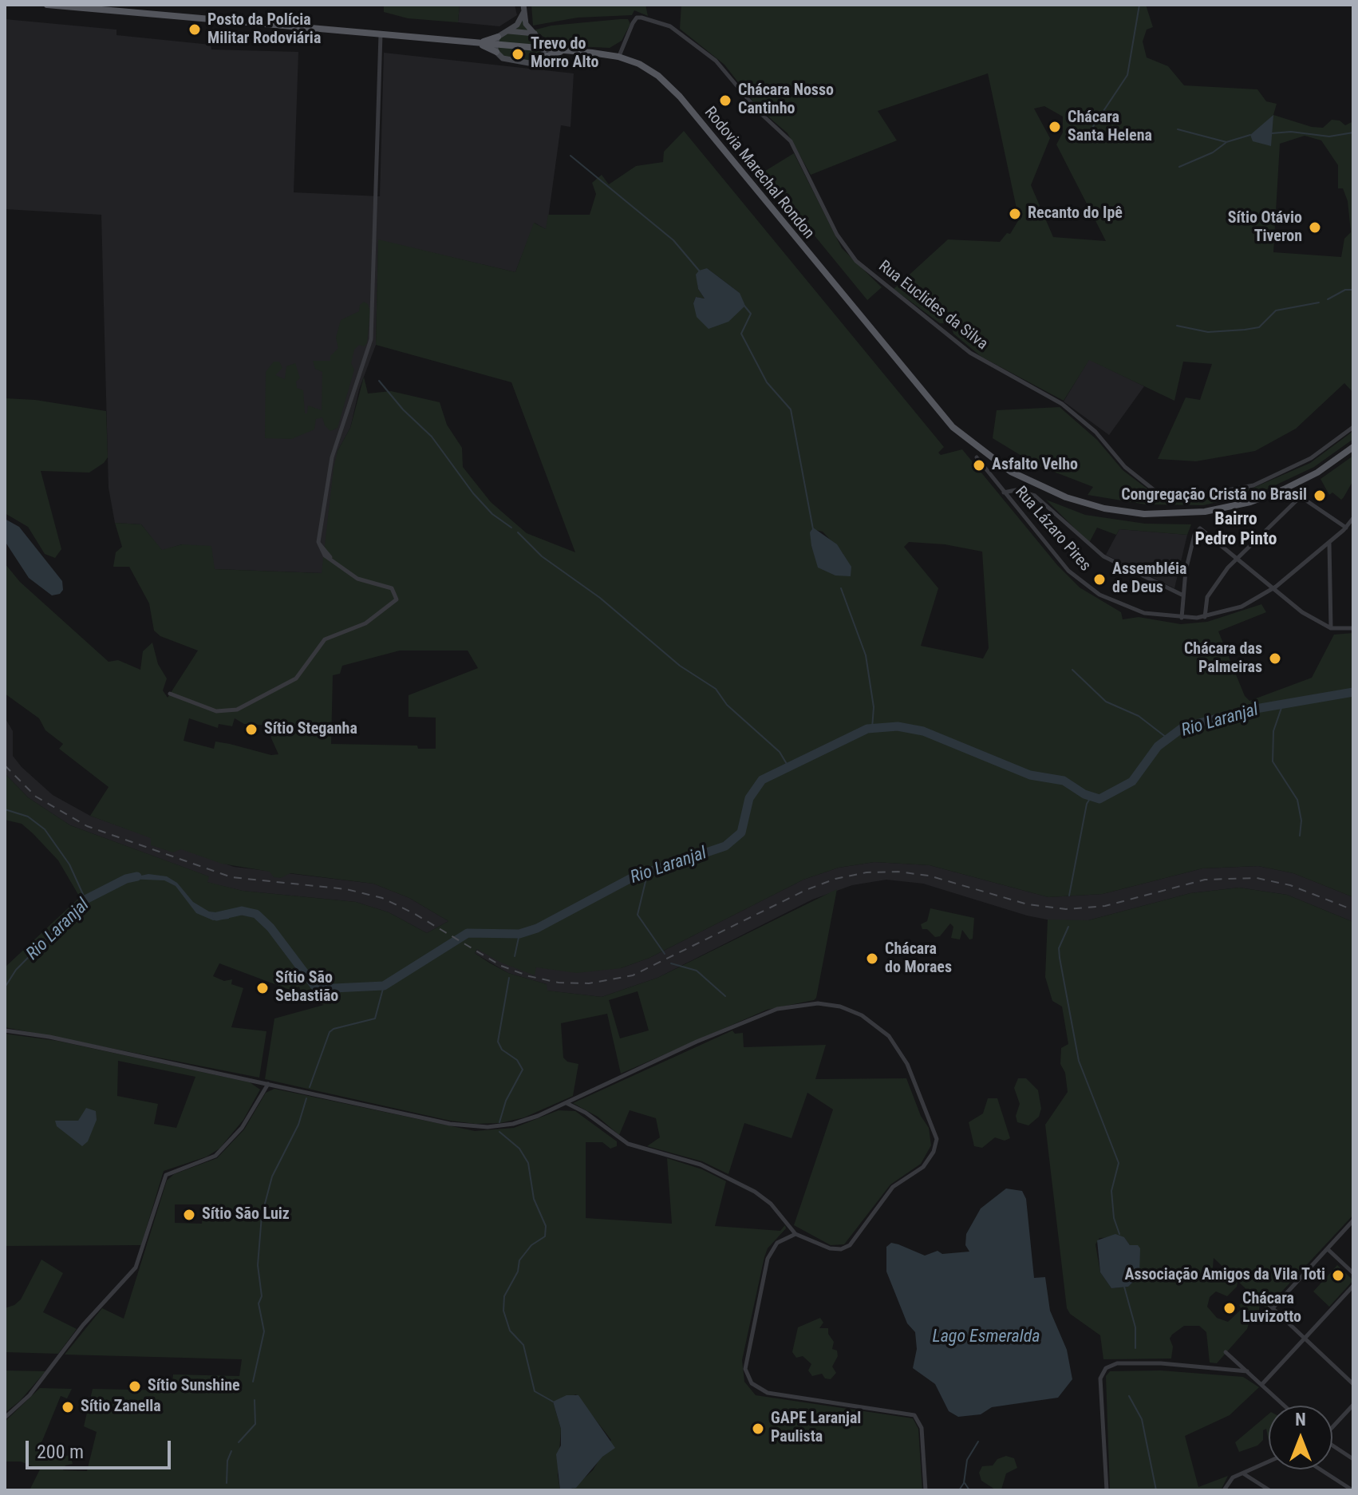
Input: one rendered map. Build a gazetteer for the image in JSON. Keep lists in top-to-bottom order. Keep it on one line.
{"streets":{"main road":["Rodovia Marechal Rondon"],"street":["Rua Euclides da Silva","Rua Lázaro Pires"]},"crossings":[["Rodovia Marechal Rondon","Rua Euclides da Silva"]],"districts":["Bairro Pedro Pinto"],"water":["Rio Laranjal","Lago Esmeralda"],"places":["Posto da Polícia Militar Rodoviária","Trevo do Morro Alto","Chácara Nosso Cantinho","Chácara Santa Helena","Recanto do Ipê","Sítio Otávio Tiveron","Asfalto Velho","Congregação Cristã no Brasil","Assembléia de Deus","Chácara das Palmeiras","Sítio Steganha","Chácara do Moraes","Sítio São Sebastião","Sítio São Luiz","Associação Amigos da Vila Toti","Chácara Luvizotto","Sítio Sunshine","Sítio Zanella","GAPE Laranjal Paulista"],"scale_bar":"200 m","north":"top"}
